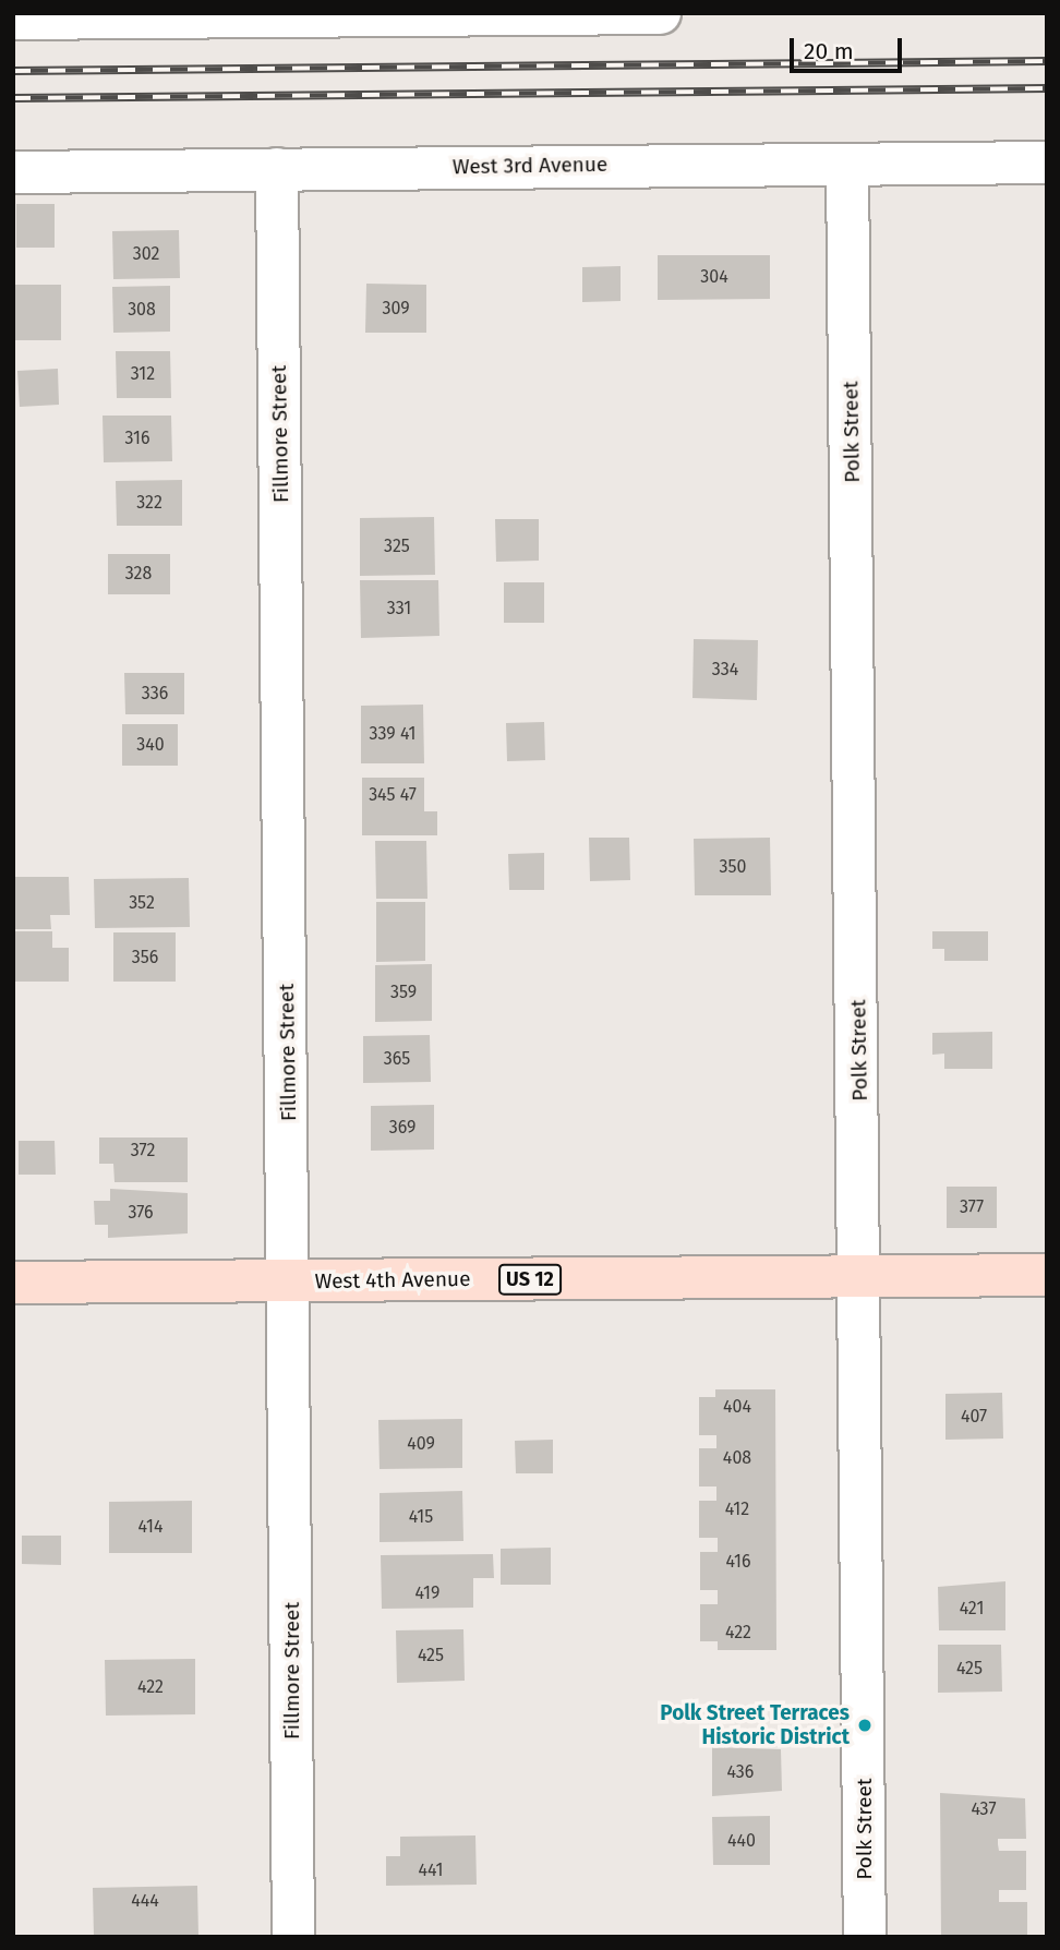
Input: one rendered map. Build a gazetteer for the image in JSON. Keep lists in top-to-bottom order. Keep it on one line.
{"streets":{"main road":["US 12","West 4th Avenue"],"street":["West 3rd Avenue","Polk Street","Fillmore Street"]},"crossings":[["West 3rd Avenue","Polk Street"],["West 3rd Avenue","Fillmore Street"],["Polk Street","West 4th Avenue"],["Fillmore Street","West 4th Avenue"]],"places":["Polk Street Terraces Historic District"],"house_numbers":["302","304","309","308","312","316","322","325","328","331","334","336","339 41","340","345 47","350","352","356","359","365","369","372","377","376","404","407","409","408","412","415","414","416","419","421","422","425","425","422","436","437","440","441","444"],"scale_bar":"20 m"}
